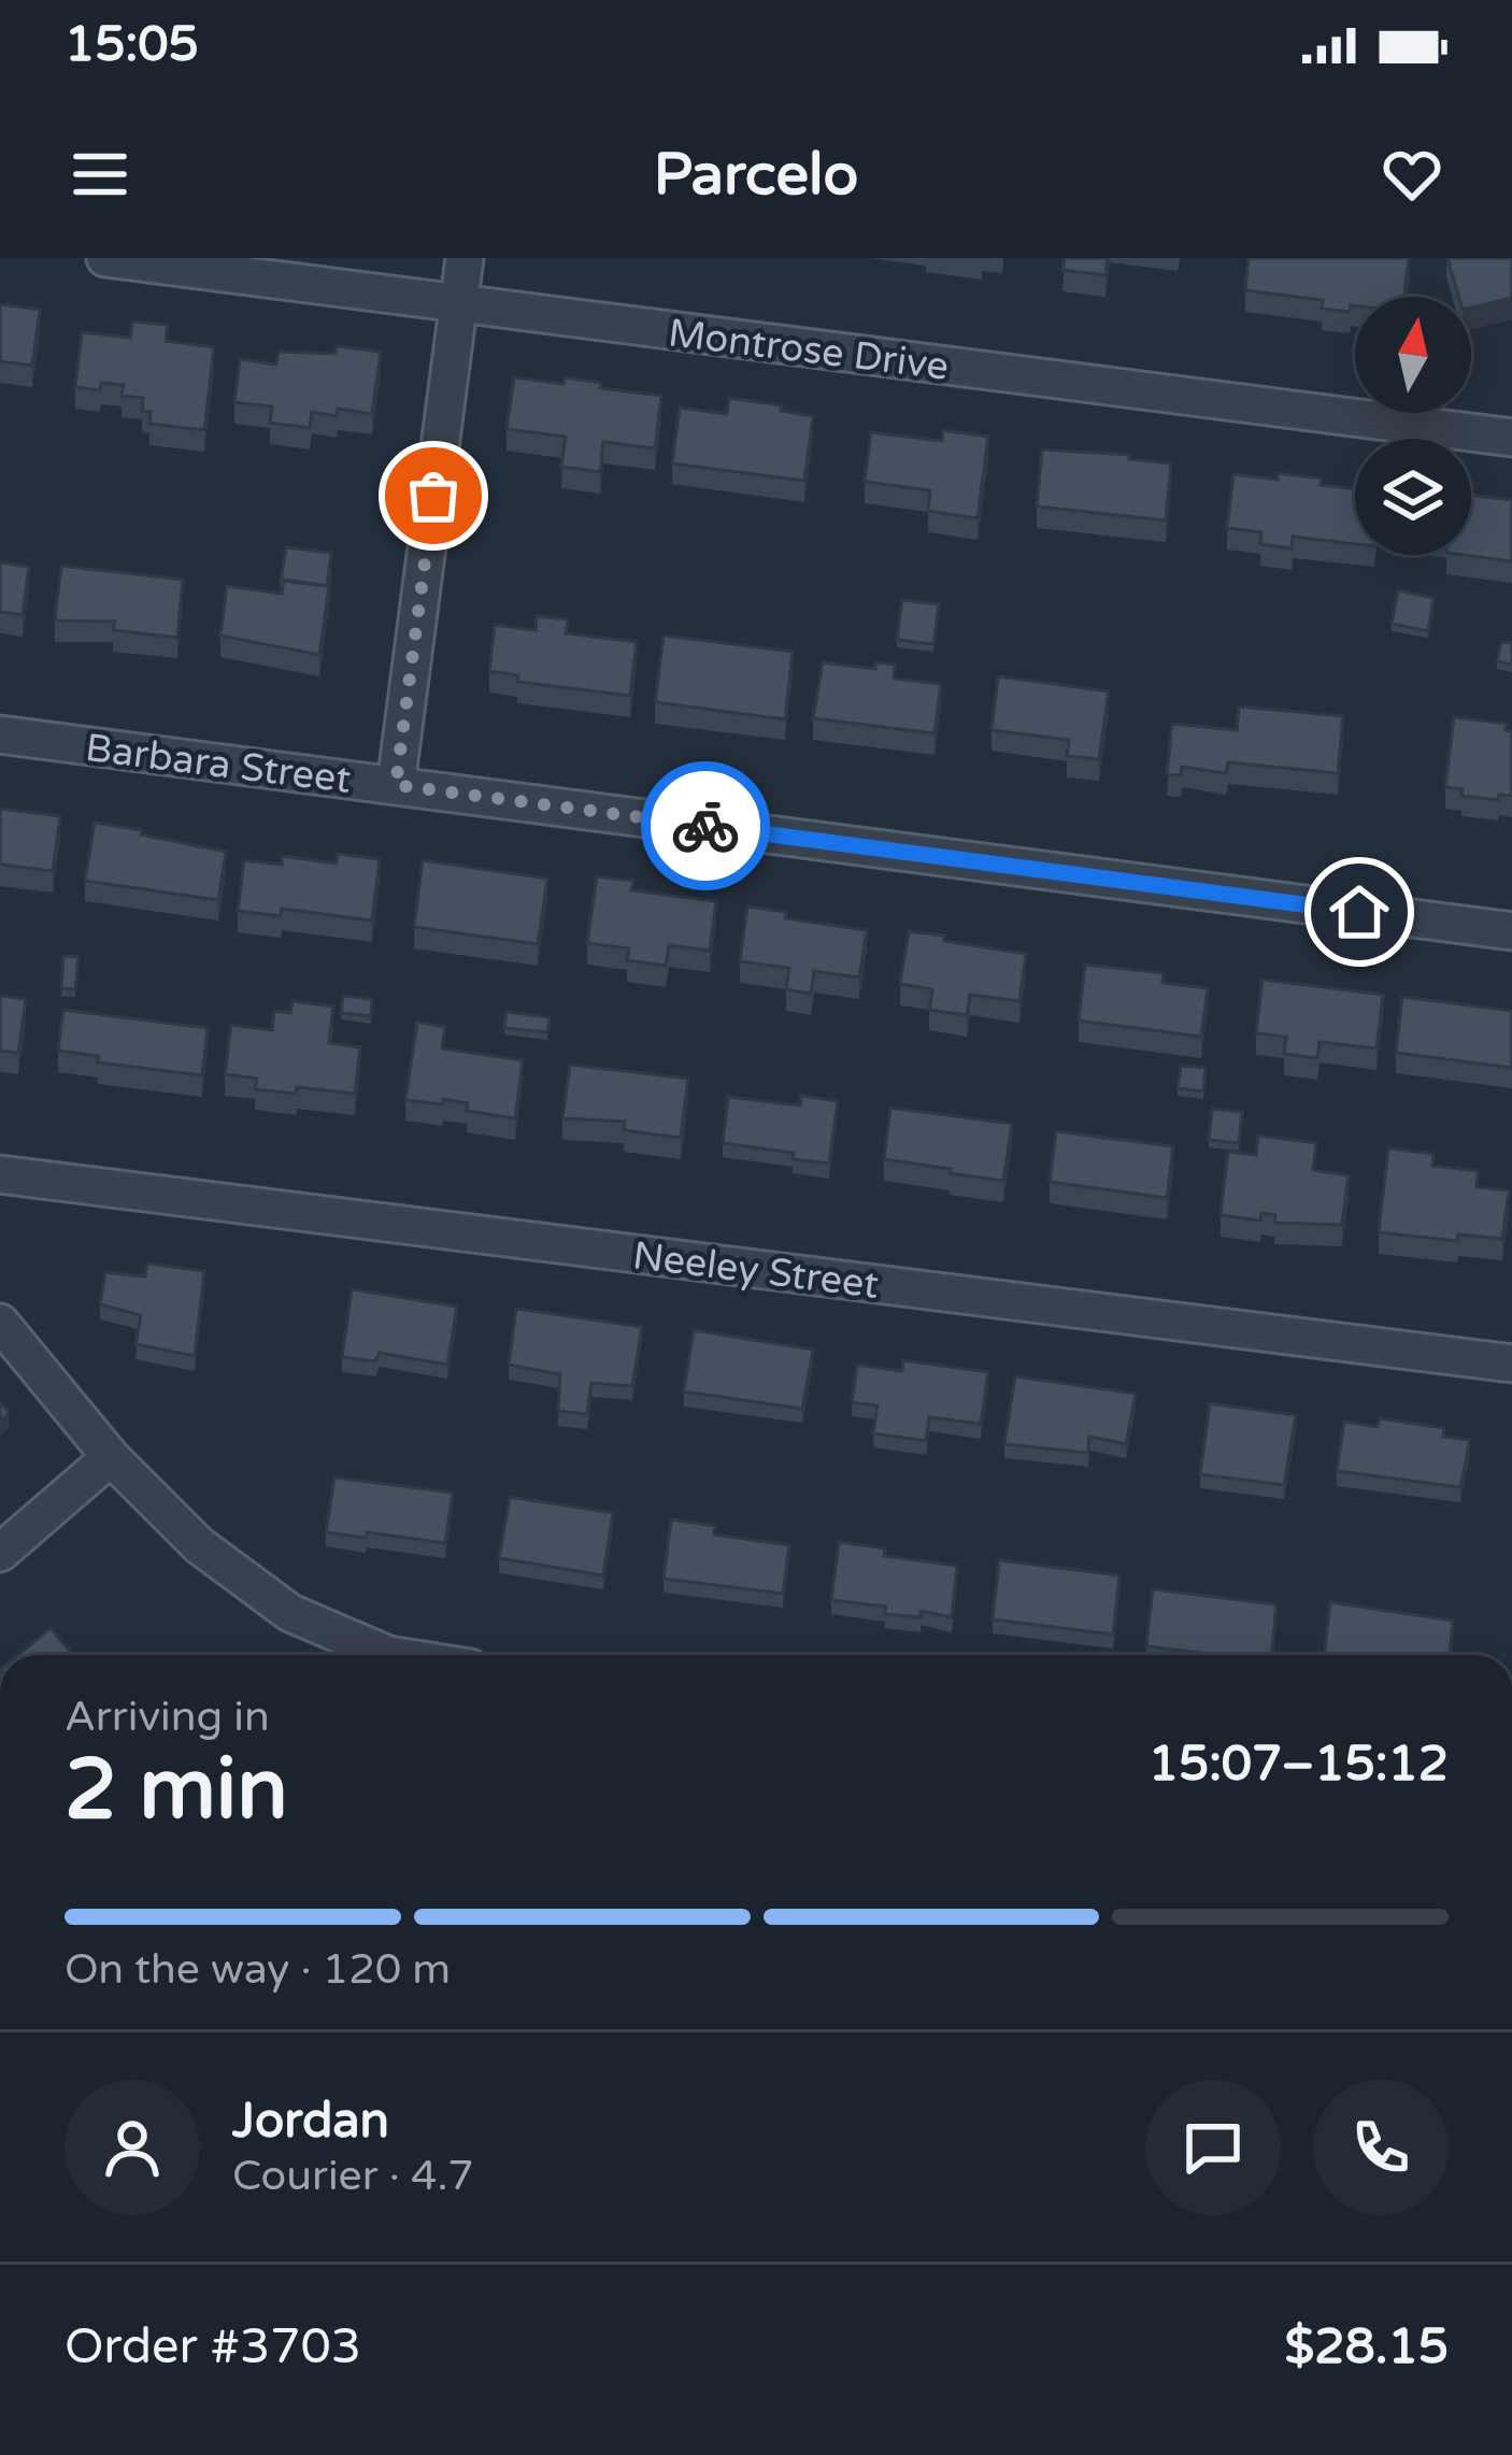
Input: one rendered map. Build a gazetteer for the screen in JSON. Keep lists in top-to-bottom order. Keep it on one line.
{"streets":{"street":["Montrose Drive","Barbara Street","Neeley Street"]},"north":"top","page":{"status":"15:05","header":"Parcelo","heading":["2 min","Arriving in","15:07–15:12"],"panel":["Jordan","Courier · 4.7","Order #3703","$28.15"],"bar":"On the way · 120 m"}}
